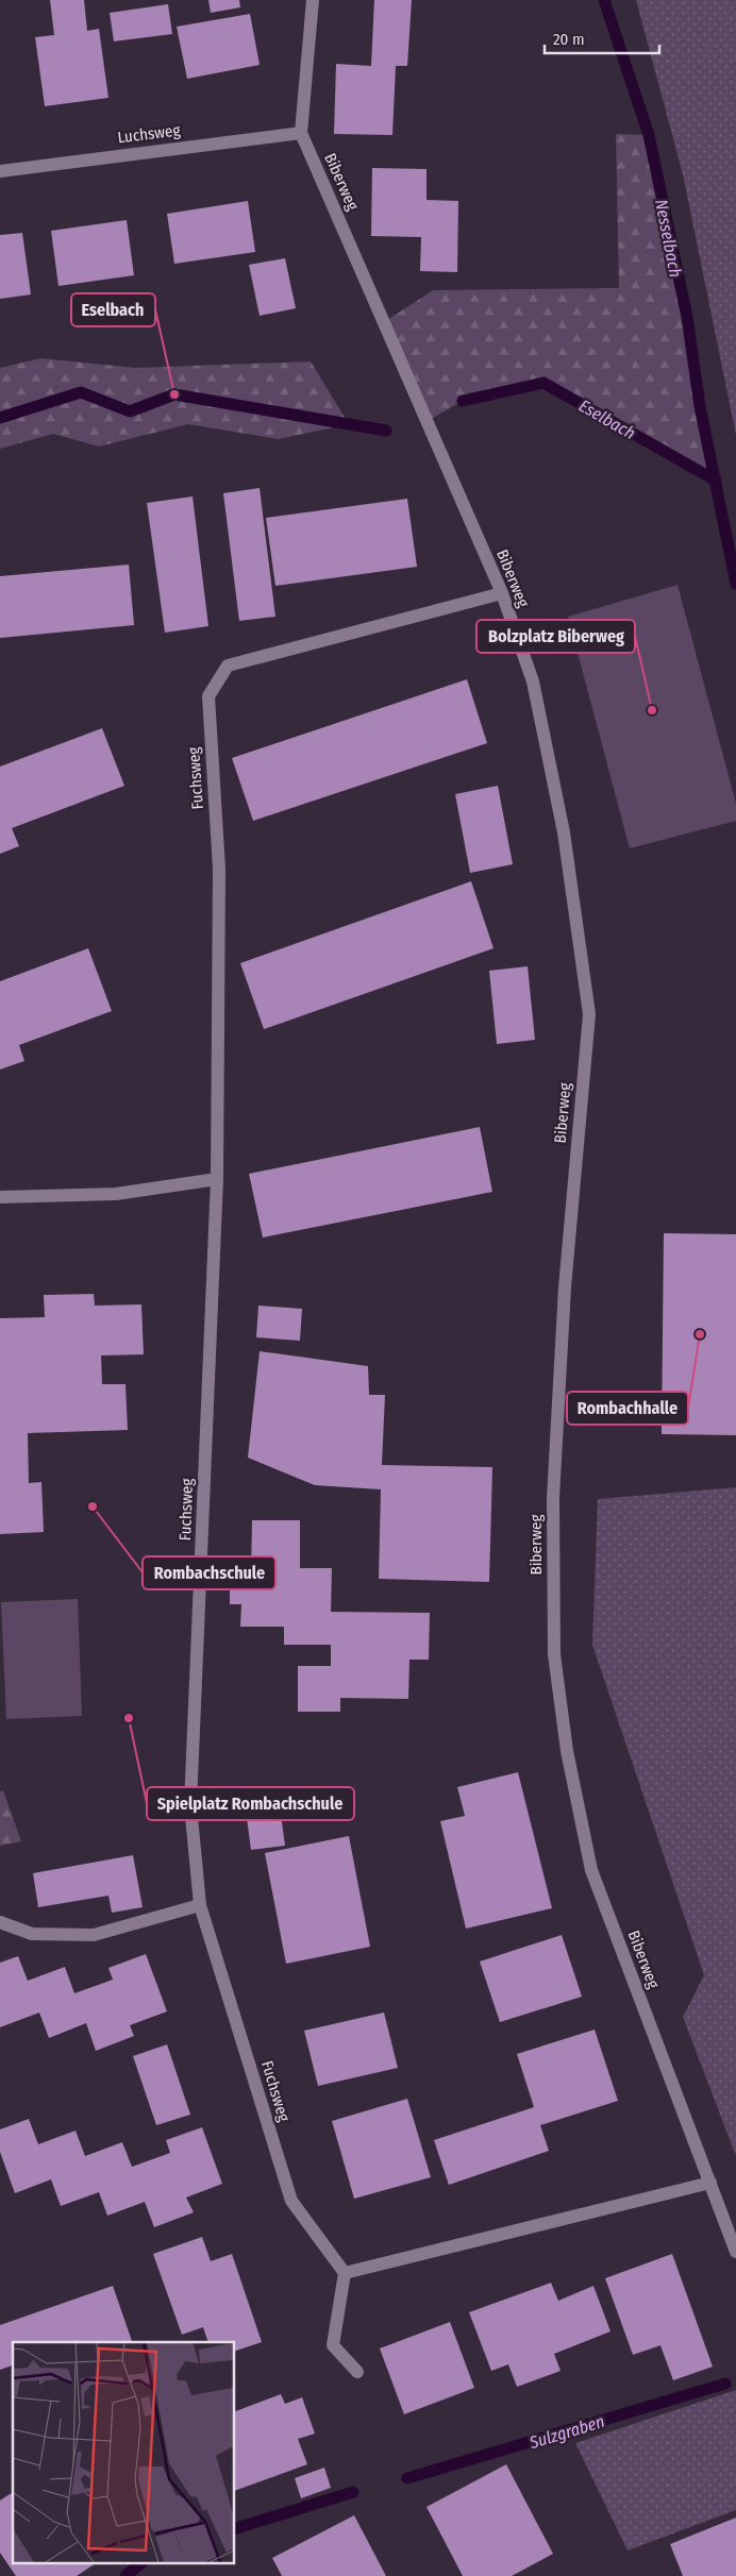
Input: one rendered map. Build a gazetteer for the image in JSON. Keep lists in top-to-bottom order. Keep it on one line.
{"streets":{"street":["Luchsweg","Biberweg","Fuchsweg"]},"crossings":[["Luchsweg","Biberweg"],["Biberweg","Fuchsweg"]],"water":["Nesselbach","Eselbach","Sulzgraben"],"places":["Eselbach","Bolzplatz Biberweg","Rombachhalle","Rombachschule","Spielplatz Rombachschule"],"scale_bar":"20 m"}
